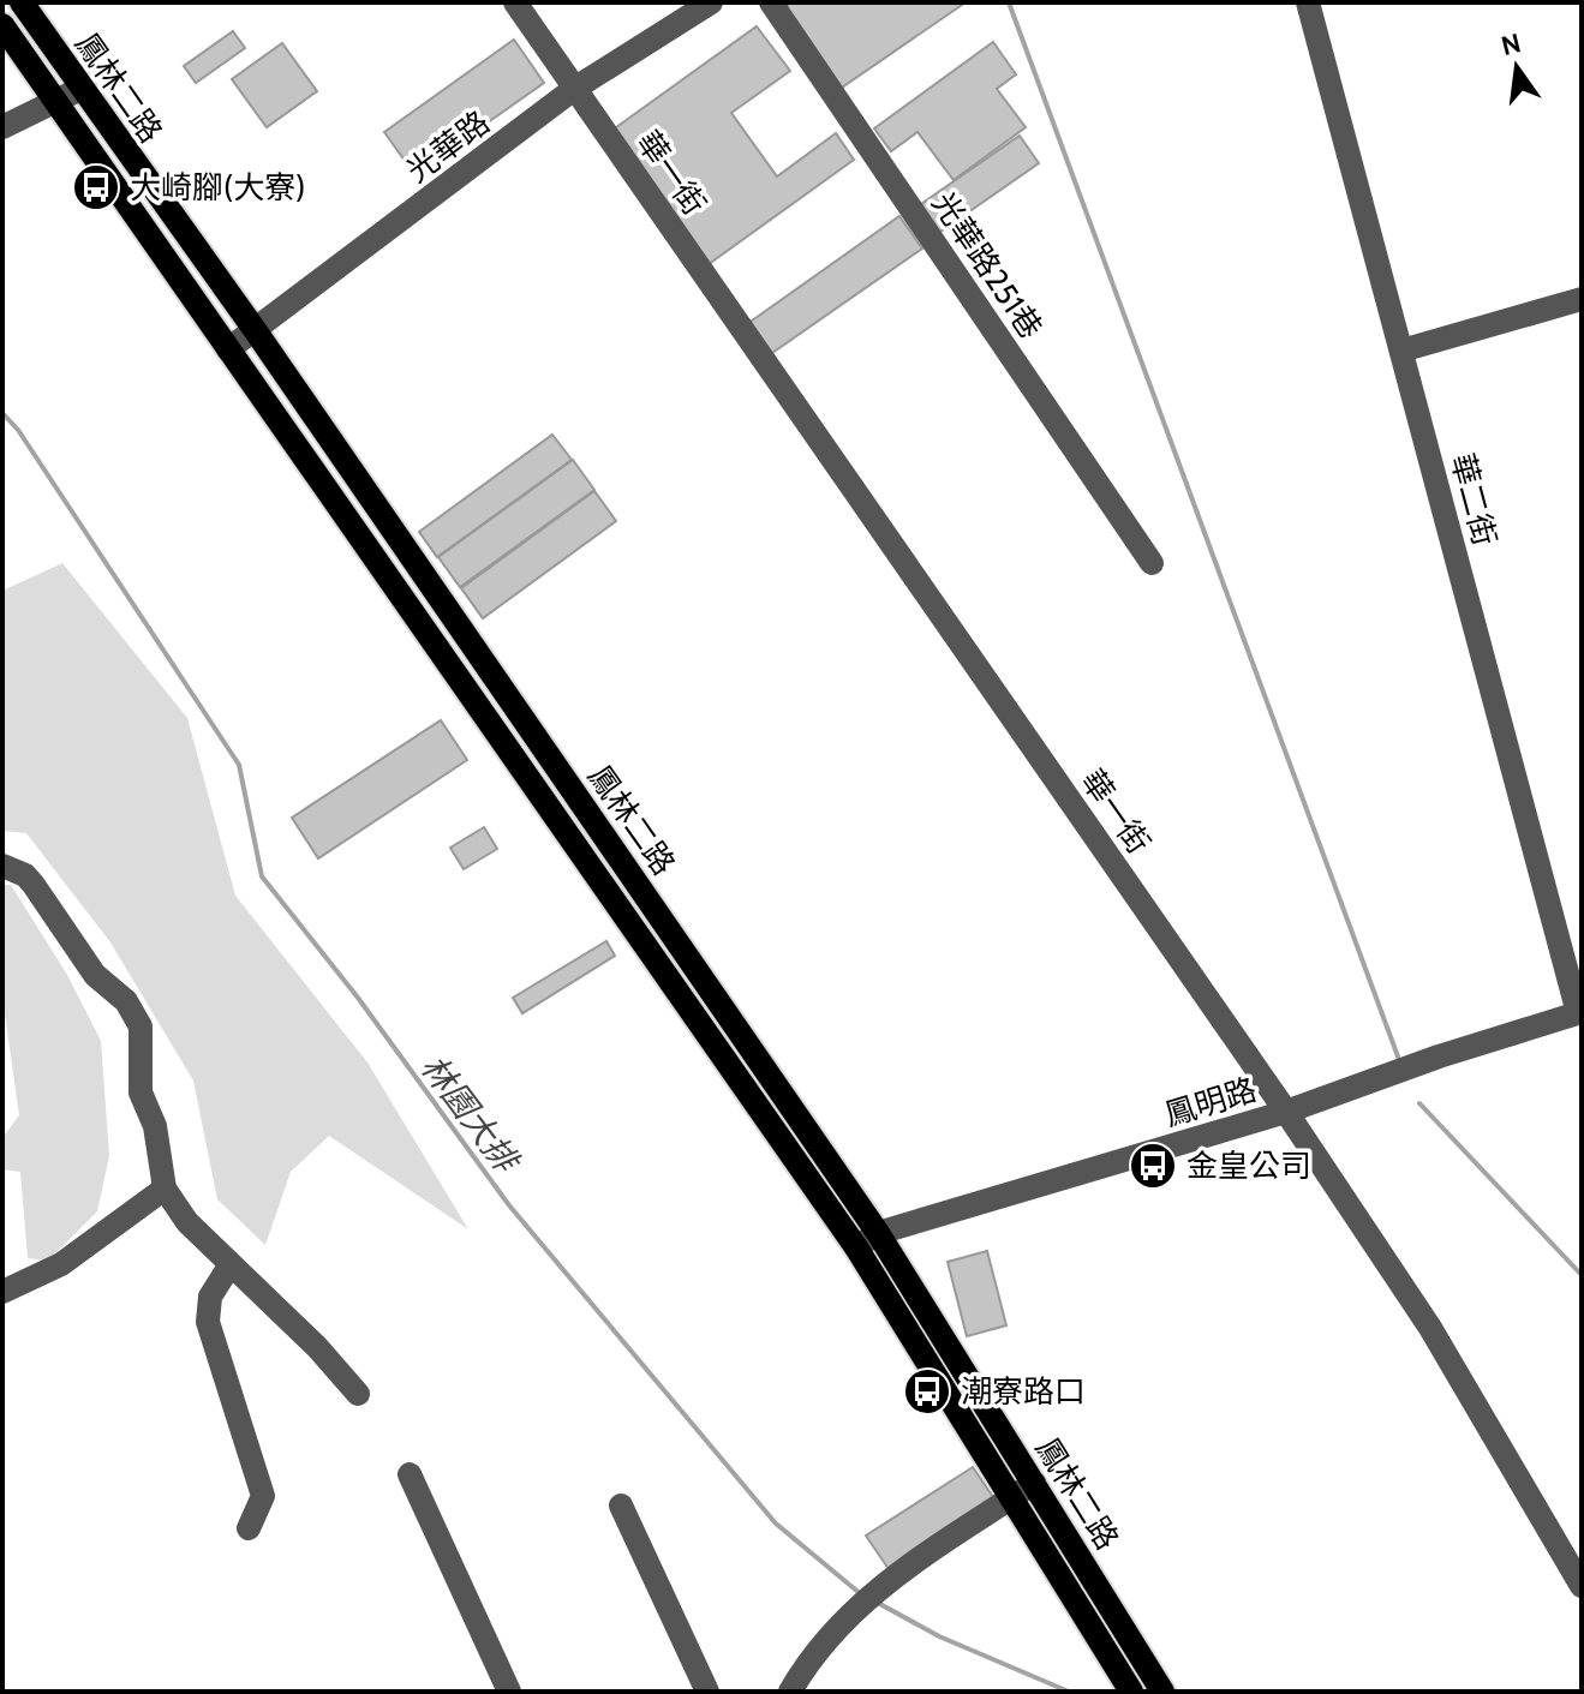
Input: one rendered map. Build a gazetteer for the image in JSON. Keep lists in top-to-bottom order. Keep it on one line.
{"streets":{"main road":["鳳林二路"],"street":["光華路","華一街","光華路251巷","華二街","鳳明路"]},"crossings":[["鳳林二路","光華路"],["鳳林二路","鳳明路"],["光華路","華一街"],["華一街","鳳明路"],["華二街","鳳明路"]],"water":["林園大排"],"places":{"bus stop":["大崎腳(大寮)","金皇公司","潮寮路口"]},"north":"top"}
